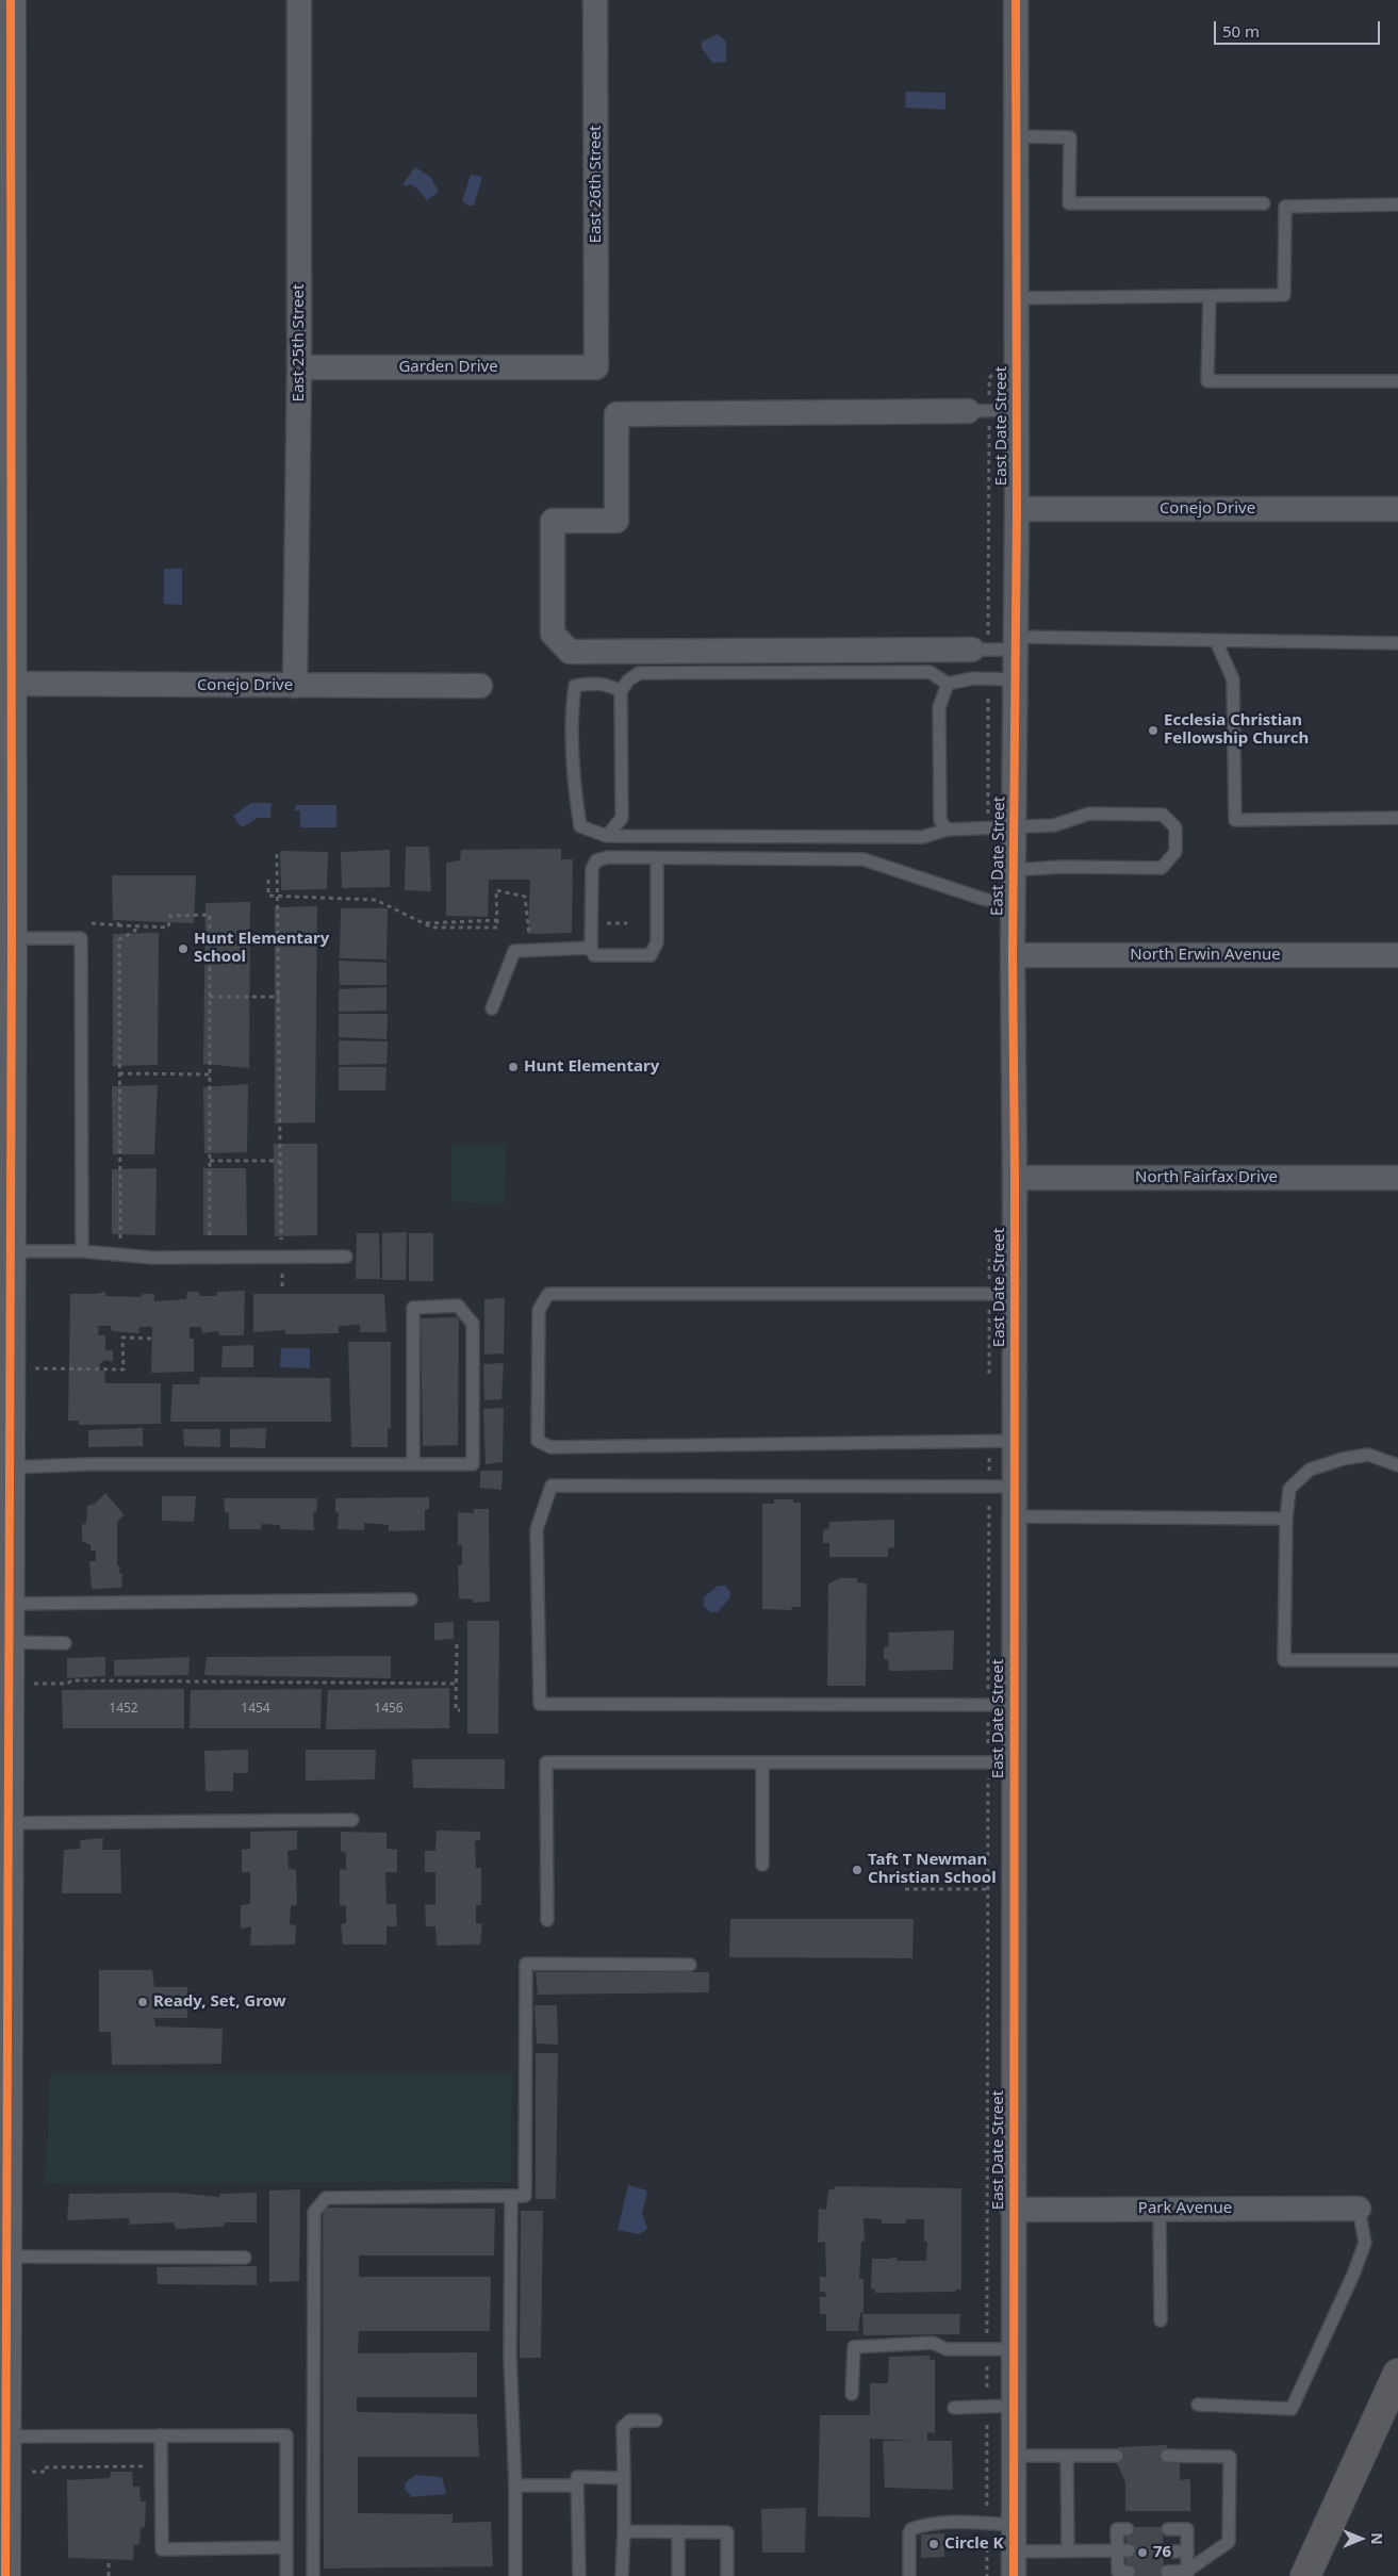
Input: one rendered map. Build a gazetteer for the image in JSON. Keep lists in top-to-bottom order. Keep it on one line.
{"streets":{"street":["East 26th Street","East 25th Street","Garden Drive","East Date Street","Conejo Drive","North Erwin Avenue","North Fairfax Drive","Park Avenue"]},"crossings":[["East 26th Street","Garden Drive"],["East 25th Street","Garden Drive"],["East 25th Street","Conejo Drive"],["East Date Street","Conejo Drive"],["East Date Street","North Erwin Avenue"],["East Date Street","North Fairfax Drive"],["East Date Street","Park Avenue"]],"places":["Ecclesia Christian Fellowship Church","Hunt Elementary School","Hunt Elementary","Taft T Newman Christian School","Ready, Set, Grow","Circle K","76"],"house_numbers":["1452","1454","1456"],"scale_bar":"50 m","north":"right"}
